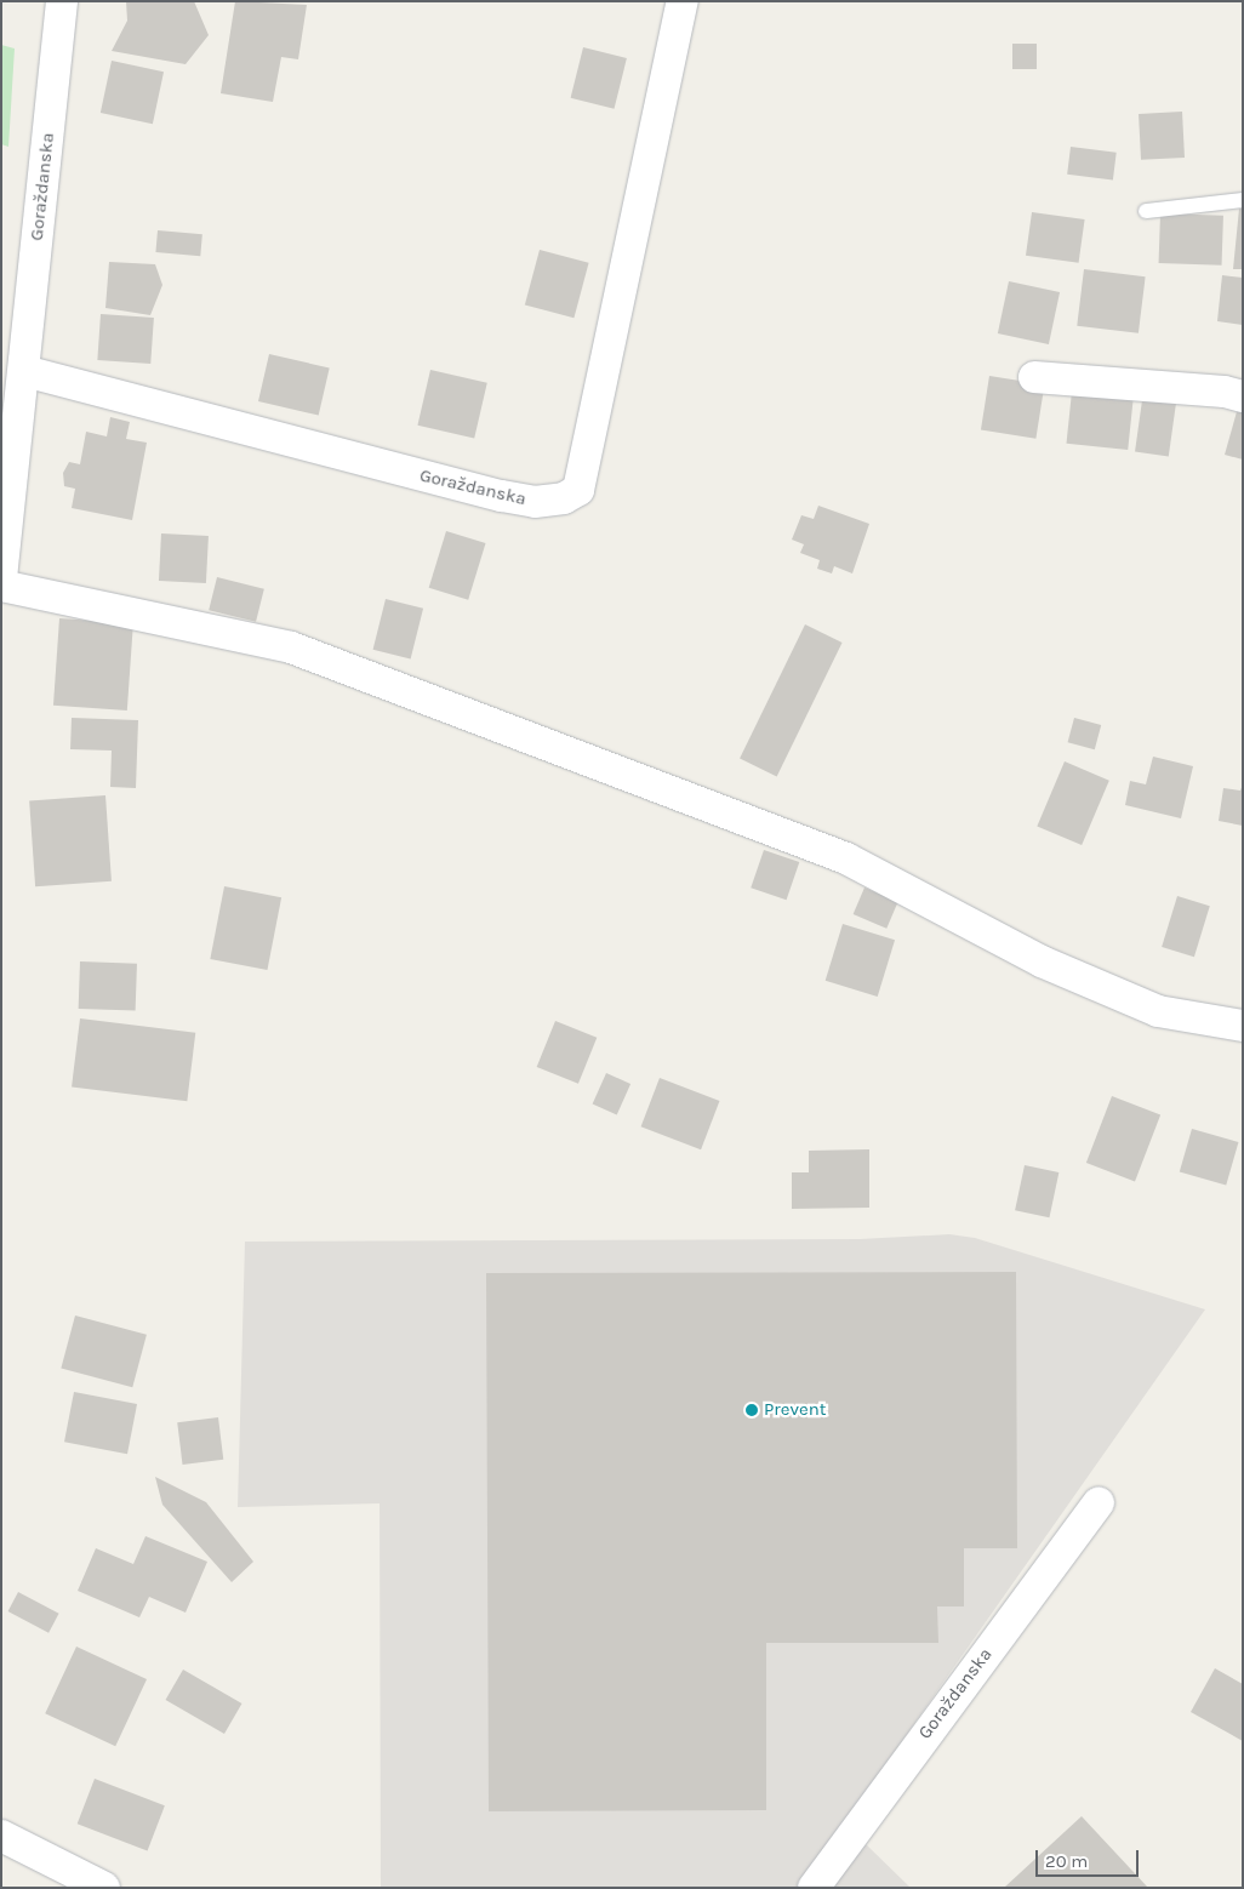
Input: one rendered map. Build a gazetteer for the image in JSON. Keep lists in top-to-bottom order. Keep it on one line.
{"streets":{"street":["Goraždanska"]},"places":["Prevent"],"scale_bar":"20 m"}
